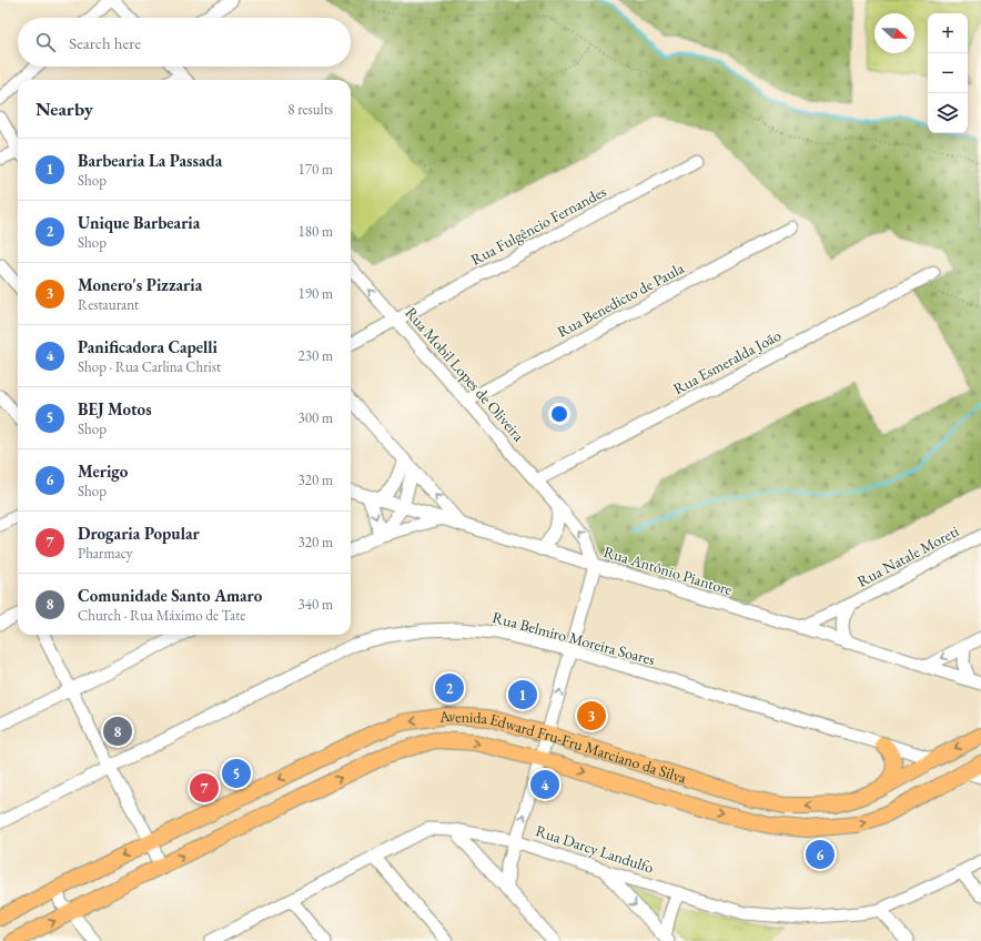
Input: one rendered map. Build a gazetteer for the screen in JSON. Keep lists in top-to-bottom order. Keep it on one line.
{"streets":{"main road":["Avenida Edward Fru-Fru Marciano da Silva"],"street":["Rua Fulgêncio Fernandes","Rua Benedicto de Paula","Rua Esmeralda João","Rua Mobil Lopes de Oliveira","Rua Natale Moreti","Rua Antônio Piantore","Rua Belmiro Moreira Soares","Rua Darcy Landulfo"]},"crossings":[["Rua Fulgêncio Fernandes","Rua Mobil Lopes de Oliveira"],["Rua Benedicto de Paula","Rua Mobil Lopes de Oliveira"],["Rua Esmeralda João","Rua Mobil Lopes de Oliveira"],["Rua Mobil Lopes de Oliveira","Rua Antônio Piantore"],["Rua Natale Moreti","Rua Antônio Piantore"],["Rua Belmiro Moreira Soares","Avenida Edward Fru-Fru Marciano da Silva"]],"one_way":["Rua Mobil Lopes de Oliveira"],"north":"right","page":{"map_buttons":["+","−"],"search":"Search here","heading":["Nearby","8 results"],"list":[{"mark":"1","name":"Barbearia La Passada","note":"Shop","value":"170 m"},{"mark":"2","name":"Unique Barbearia","note":"Shop","value":"180 m"},{"mark":"3","name":"Monero's Pizzaria","note":"Restaurant","value":"190 m"},{"mark":"4","name":"Panificadora Capelli","note":"Shop · Rua Carlina Christ","value":"230 m"},{"mark":"5","name":"BEJ Motos","note":"Shop","value":"300 m"},{"mark":"6","name":"Merigo","note":"Shop","value":"320 m"},{"mark":"7","name":"Drogaria Popular","note":"Pharmacy","value":"320 m"},{"mark":"8","name":"Comunidade Santo Amaro","note":"Church · Rua Máximo de Tate","value":"340 m"}],"pins":["2","1","3","8","5","4","7","6"]}}
